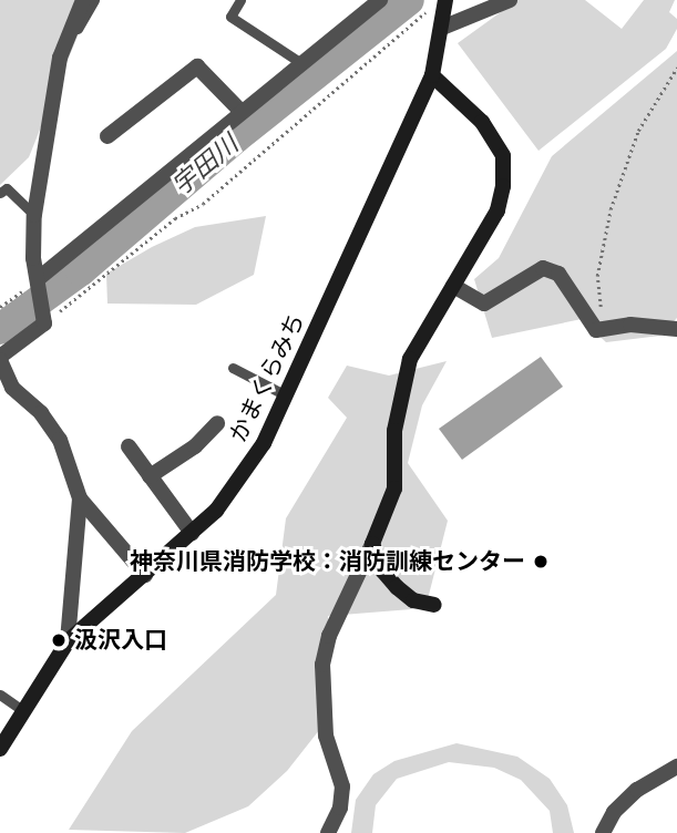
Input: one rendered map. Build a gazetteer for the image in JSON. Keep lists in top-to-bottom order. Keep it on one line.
{"streets":{"main road":["かまくらみち"]},"water":["宇田川"],"places":["神奈川県消防学校：消防訓練センター","汲沢入口"]}
